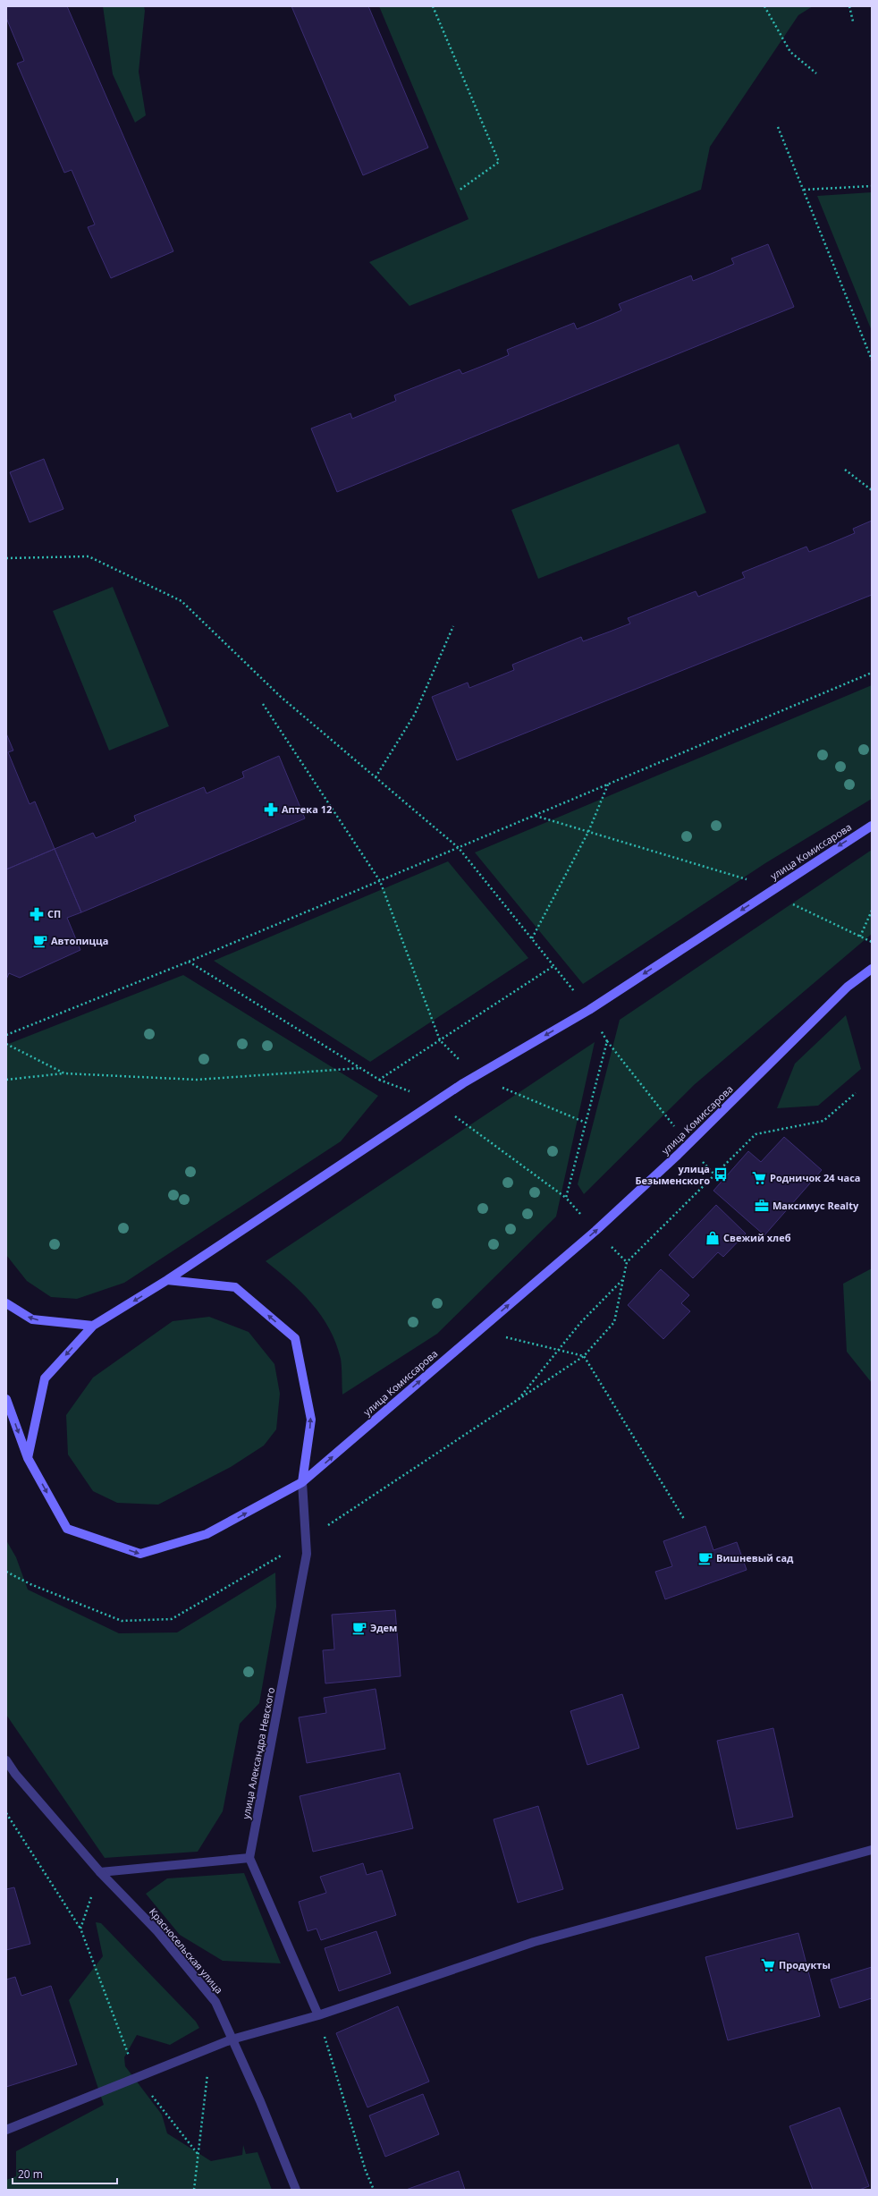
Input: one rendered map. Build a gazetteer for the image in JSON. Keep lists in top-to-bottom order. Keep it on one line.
{"streets":{"main road":["улица Комиссарова"],"street":["улица Александра Невского","Красносельская улица"]},"crossings":[["улица Комиссарова","улица Александра Невского"]],"places":{"pharmacy":["Аптека 12","СП"],"cafe":["Автопицца","Вишневый сад","Эдем"],"bus stop":["улица Безыменского"],"supermarket":["Родничок 24 часа","Продукты"],"office":["Максимус Realty"],"shop":["Свежий хлеб"]},"scale_bar":"20 m"}
